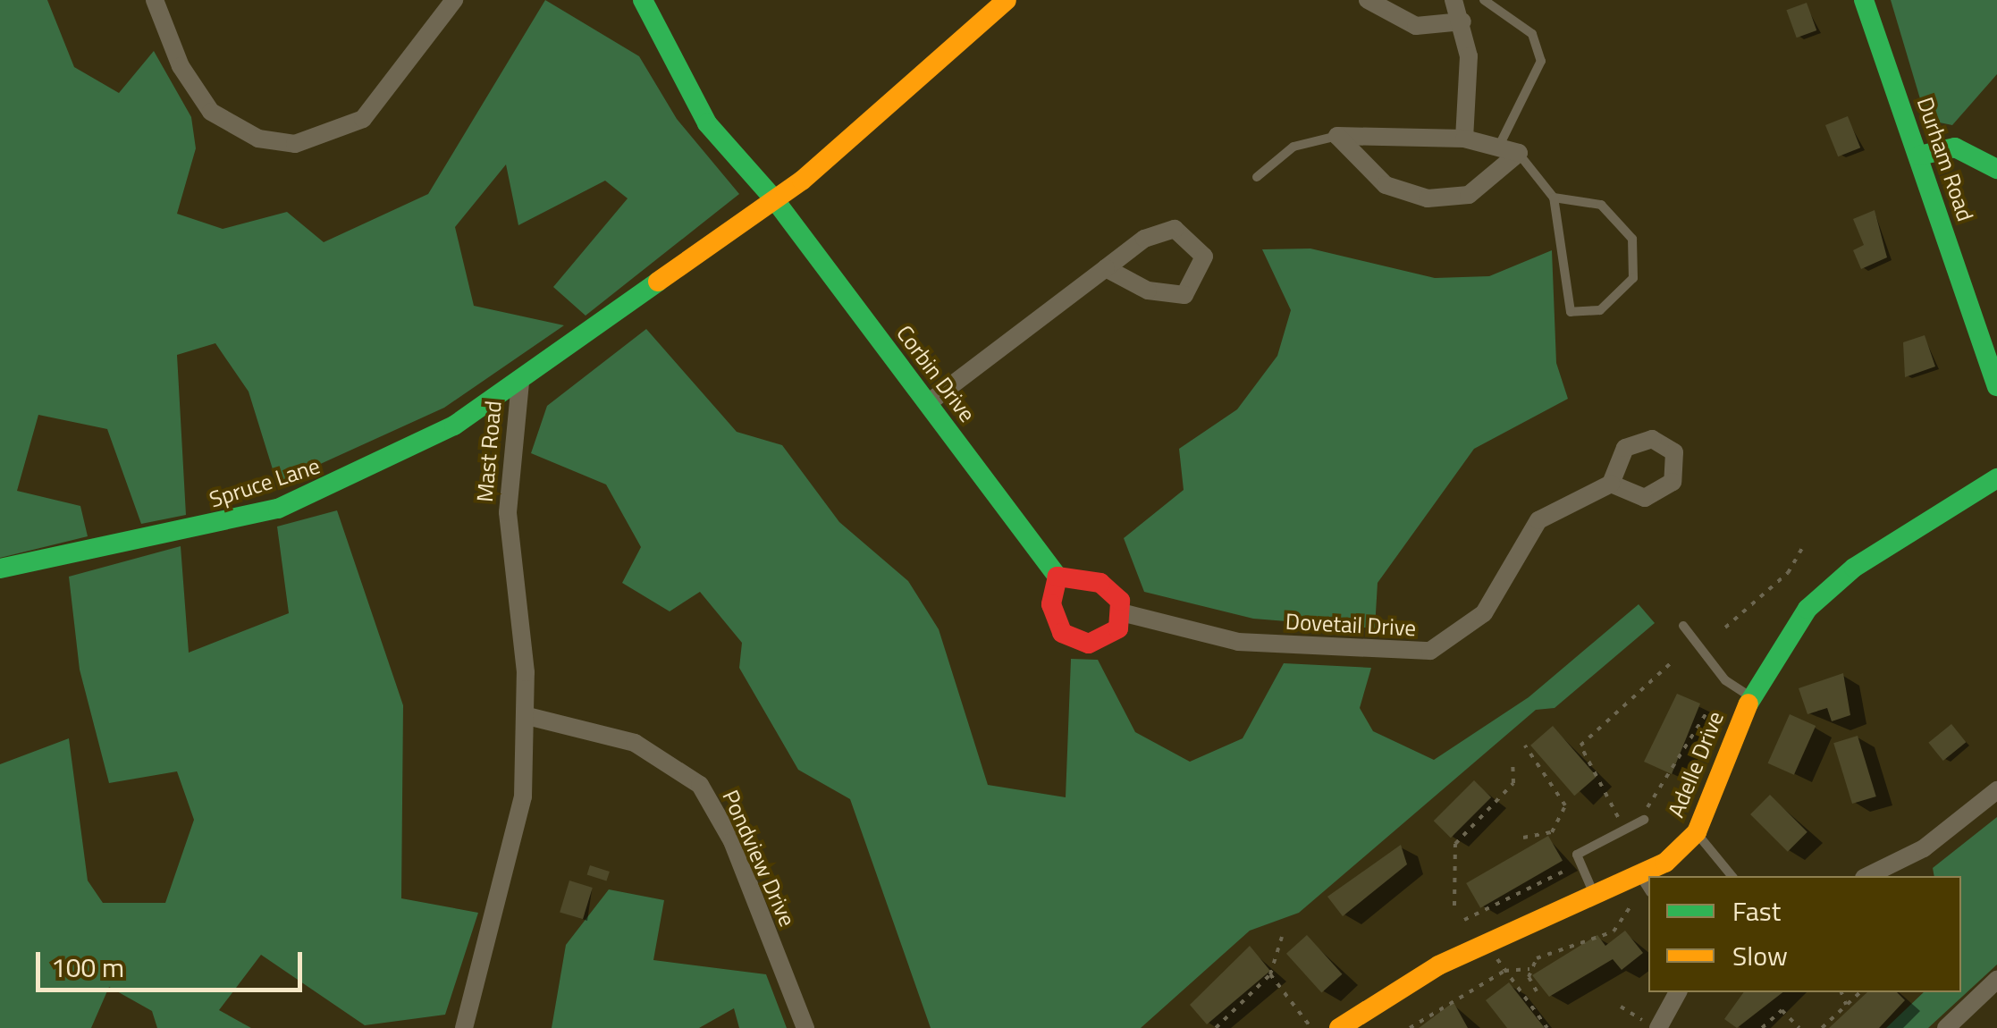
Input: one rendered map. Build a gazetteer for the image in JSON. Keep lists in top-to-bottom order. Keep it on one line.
{"streets":{"street":["Durham Road","Corbin Drive","Mast Road","Spruce Lane","Dovetail Drive","Adelle Drive","Pondview Drive"]},"crossings":[["Corbin Drive","Mast Road"],["Corbin Drive","Dovetail Drive"],["Mast Road","Spruce Lane"],["Mast Road","Pondview Drive"]],"legend":["Fast","Slow"],"scale_bar":"100 m"}
